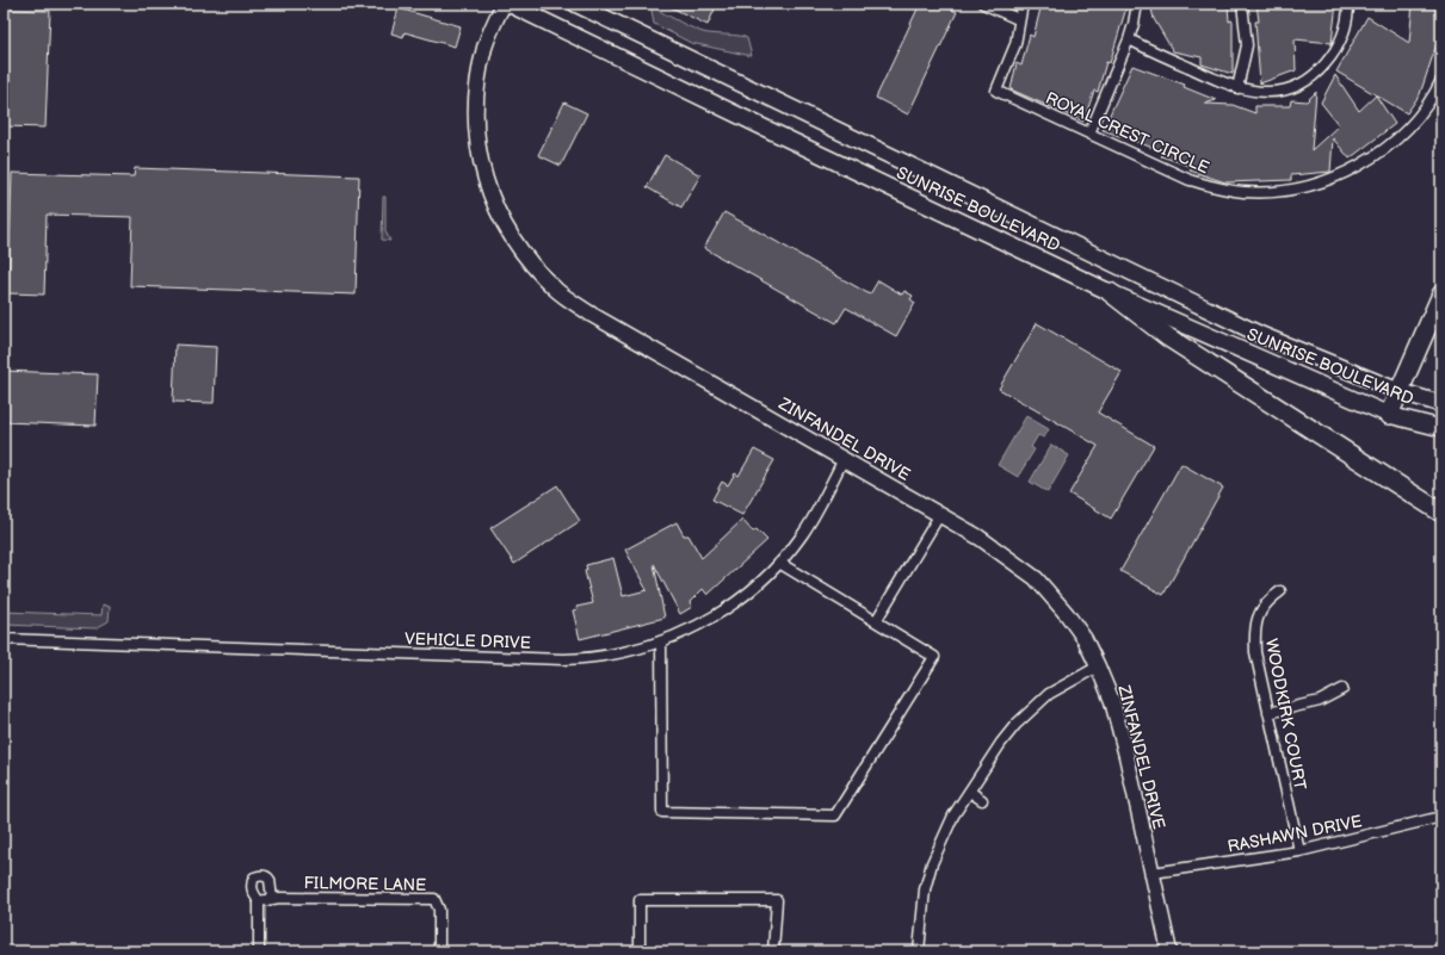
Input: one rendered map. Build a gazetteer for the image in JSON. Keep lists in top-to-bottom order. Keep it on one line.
{"streets":{"main road":["SUNRISE BOULEVARD"],"street":["ROYAL CREST CIRCLE","ZINFANDEL DRIVE","VEHICLE DRIVE","WOODKIRK COURT","RASHAWN DRIVE","FILMORE LANE"]},"crossings":[["ZINFANDEL DRIVE","VEHICLE DRIVE"],["ZINFANDEL DRIVE","RASHAWN DRIVE"],["WOODKIRK COURT","RASHAWN DRIVE"]]}
